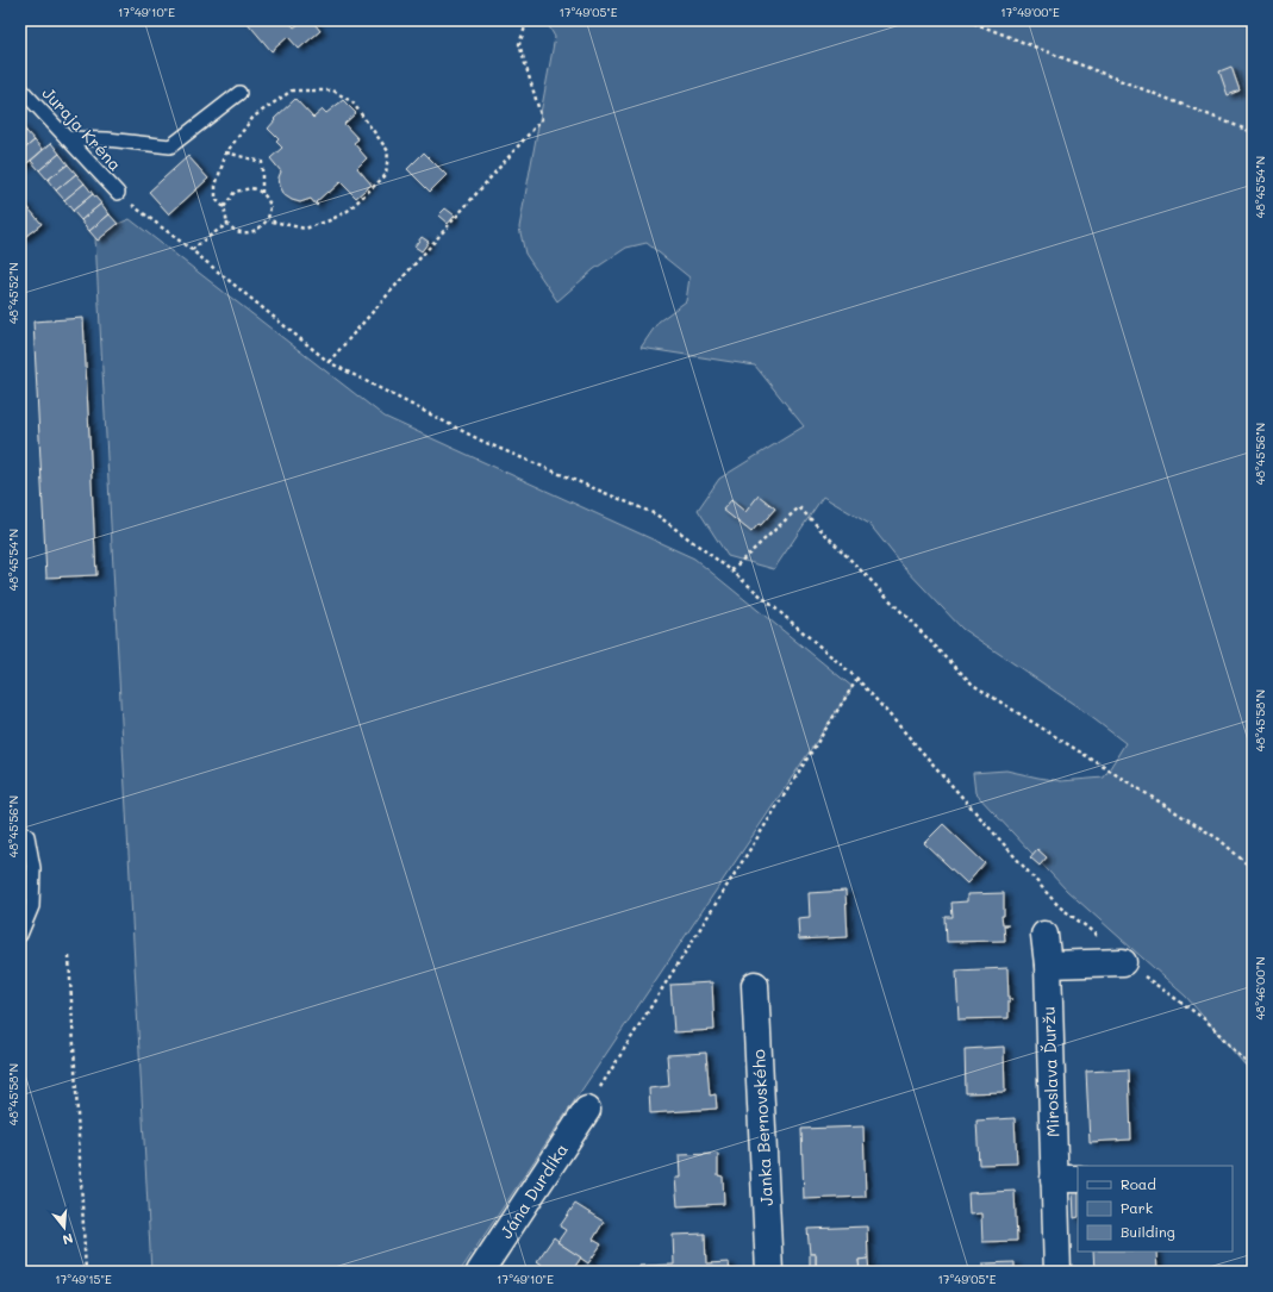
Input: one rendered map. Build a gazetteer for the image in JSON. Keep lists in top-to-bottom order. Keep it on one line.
{"streets":{"street":["Miroslava Ďuržu","Janka Bernovského","Jána Durdíka"],"lane":["Juraja Kréna"]},"legend":["Road","Park","Building"],"north":"bottom","coordinates":["17°49'10\"E","17°49'05\"E","17°49'00\"E","48°45'54\"N","48°45'52\"N","48°45'56\"N","48°45'58\"N","48°46'00\"N","17°49'15\"E"]}
